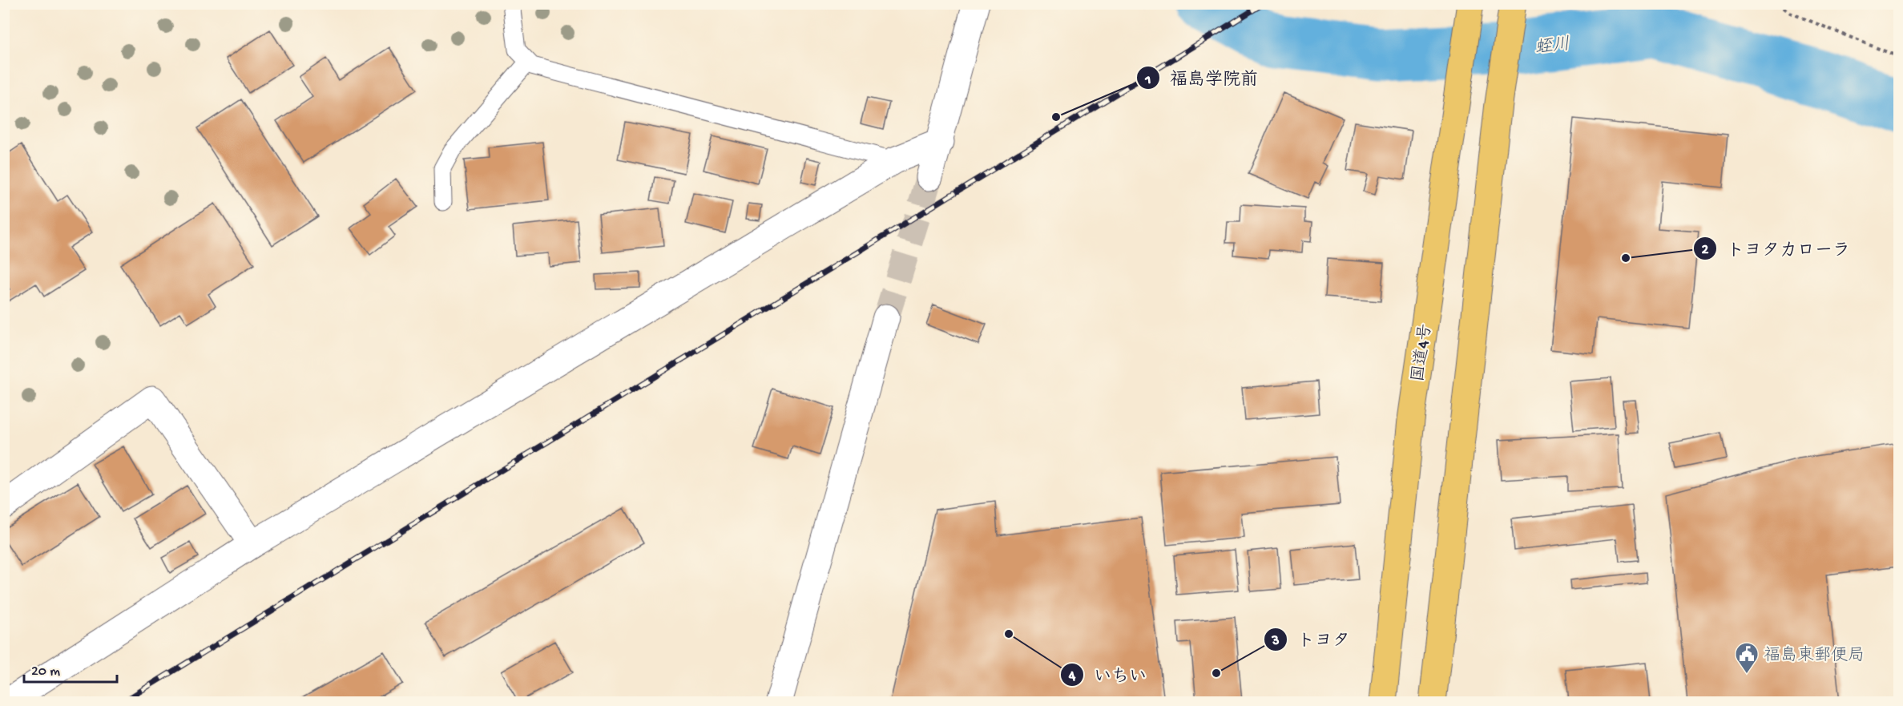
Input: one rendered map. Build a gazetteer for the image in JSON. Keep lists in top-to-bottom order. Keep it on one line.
{"streets":{"highway":["国道4号"]},"water":["蛭川"],"places":{"other":["福島学院前","トヨタカローラ","いちい","トヨタ"],"public building":["福島東郵便局"]},"scale_bar":"20 m"}
